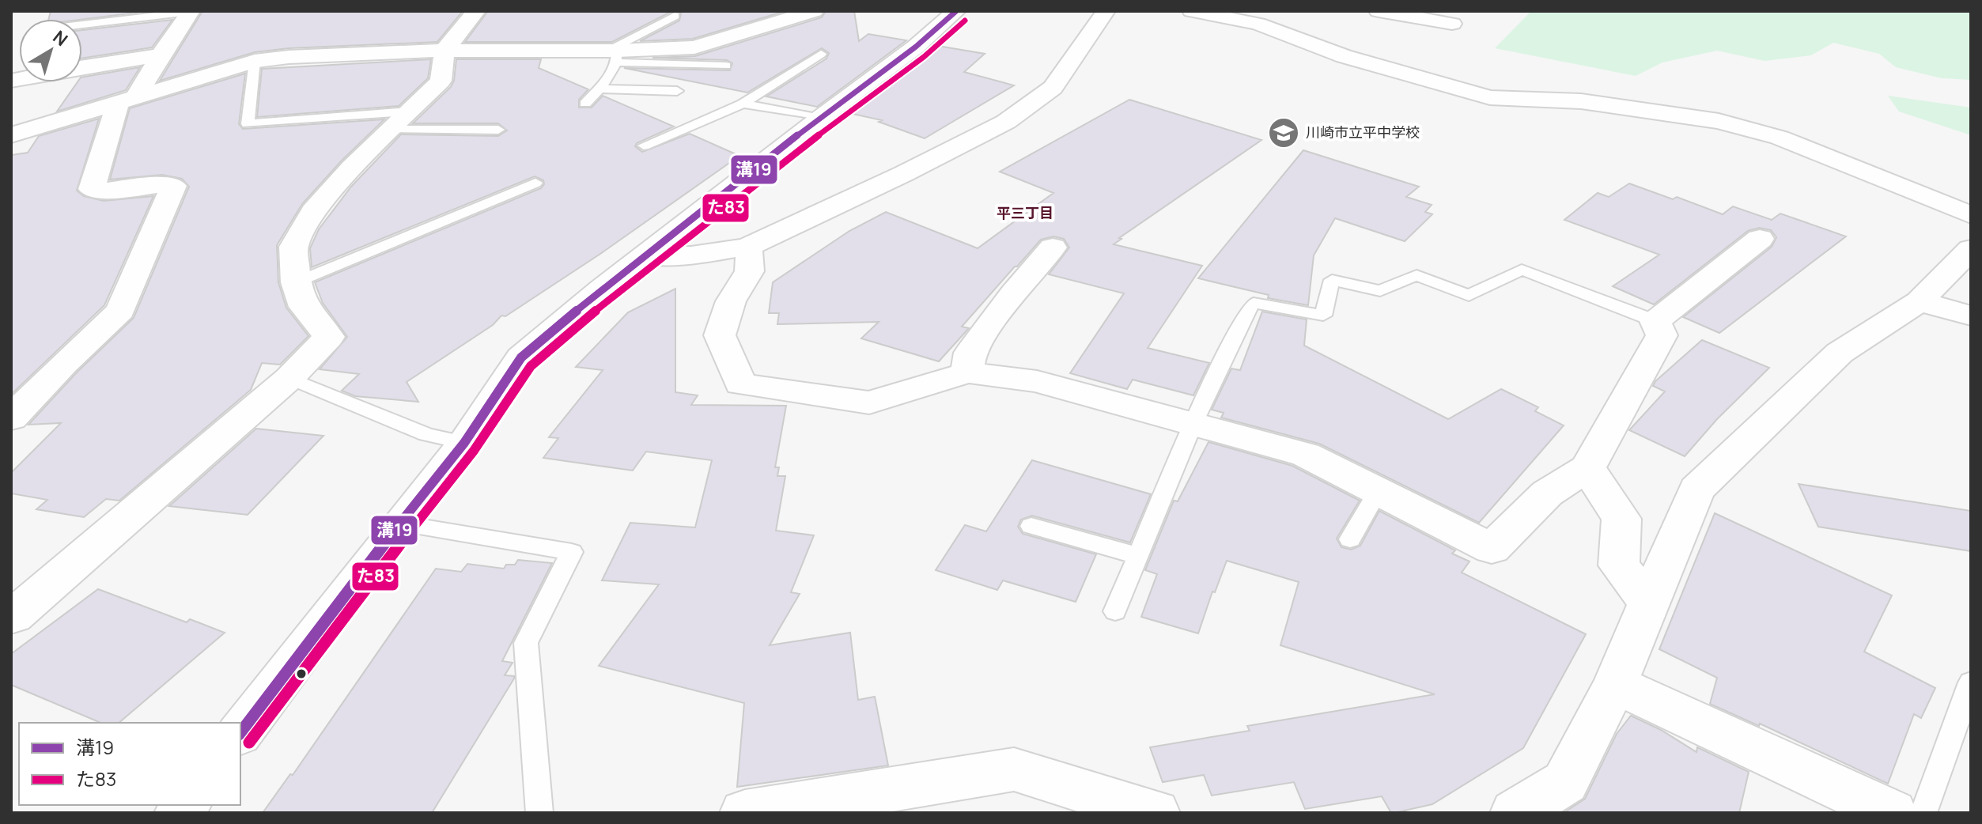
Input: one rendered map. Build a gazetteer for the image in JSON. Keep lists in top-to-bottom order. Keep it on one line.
{"districts":["平三丁目"],"places":{"school or university":["川崎市立平中学校"]},"lines":["transit line 溝19","transit line た83"],"legend":["溝19","た83"],"north":"top right"}
